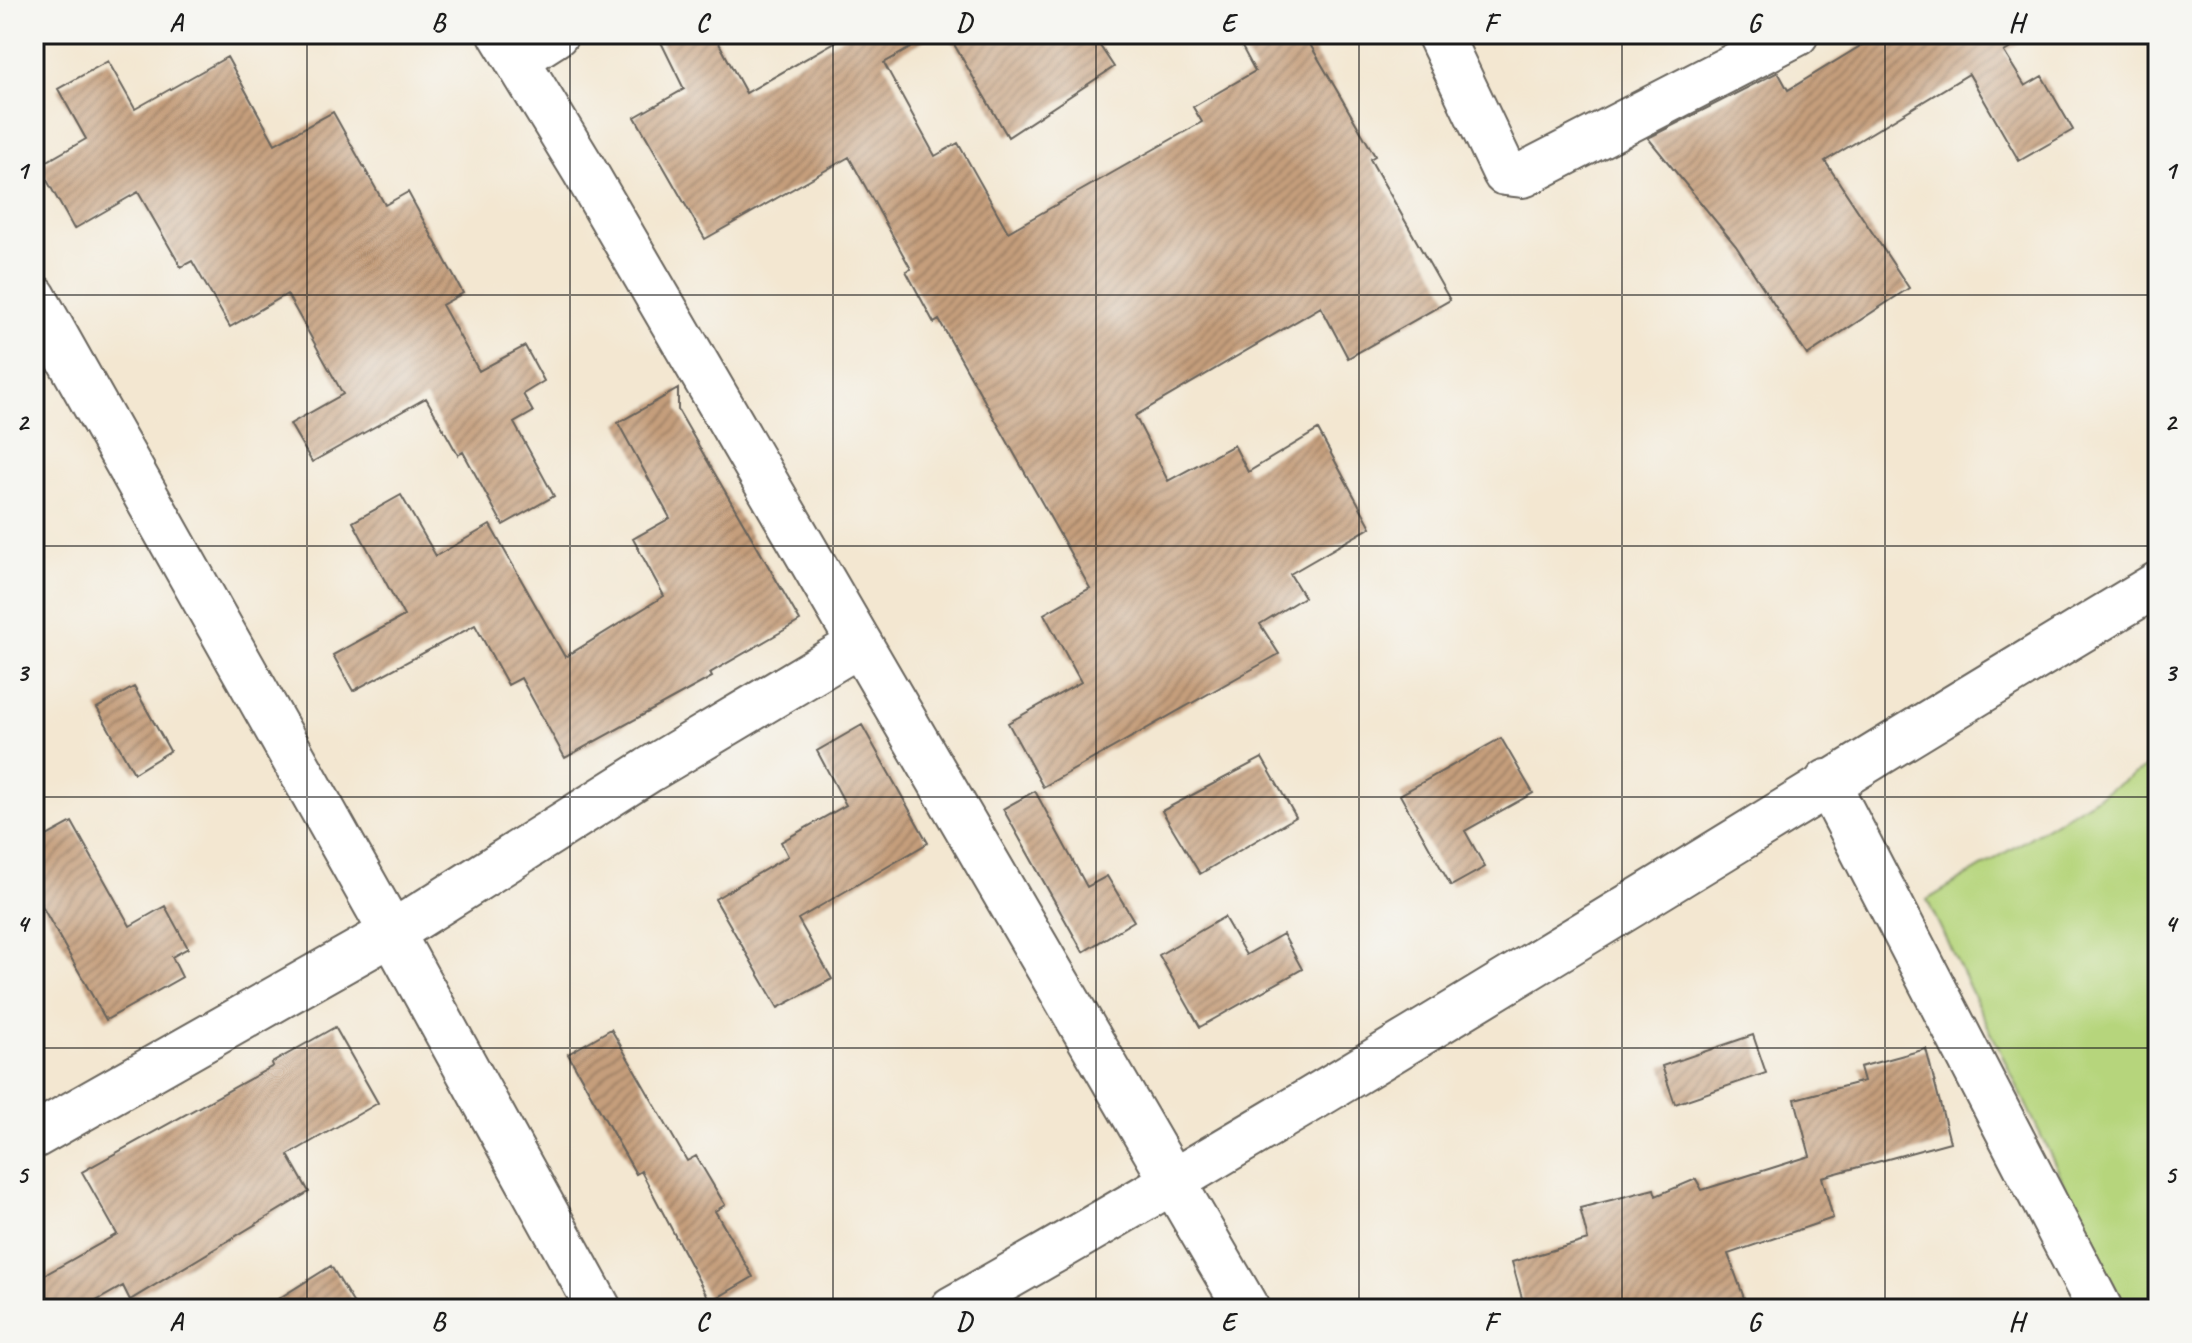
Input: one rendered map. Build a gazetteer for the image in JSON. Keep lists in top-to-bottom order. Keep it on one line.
{"grid":{"columns":["A","B","C","D","E","F","G","H"],"rows":["1","2","3","4","5"]}}
